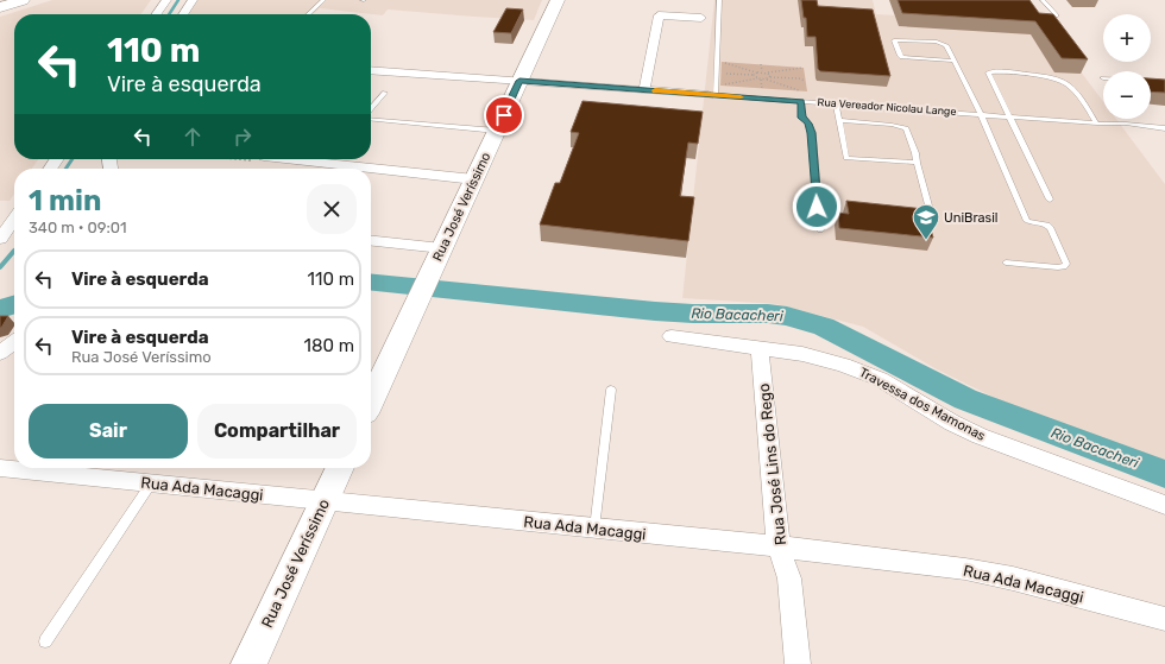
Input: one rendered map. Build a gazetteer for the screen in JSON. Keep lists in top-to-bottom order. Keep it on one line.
{"streets":{"street":["Rua Vereador Nicolau Lange","Rua José Veríssimo","Travessa dos Mamonas","Rua José Lins do Rego","Rua Ada Macaggi"]},"crossings":[["Rua Vereador Nicolau Lange","Rua José Veríssimo"],["Rua José Veríssimo","Rua Ada Macaggi"],["Travessa dos Mamonas","Rua José Lins do Rego"],["Rua José Lins do Rego","Rua Ada Macaggi"]],"water":["Rio Bacacheri"],"places":{"school or university":["UniBrasil"]},"page":{"map_buttons":["+","−"],"turn":["110 m","Vire à esquerda"],"heading":["1 min","340 m · 09:01"],"list":[{"name":"Vire à esquerda","value":"110 m"},{"name":"Vire à esquerda","note":"Rua José Veríssimo","value":"180 m"}],"buttons":["Sair","Compartilhar"]}}
